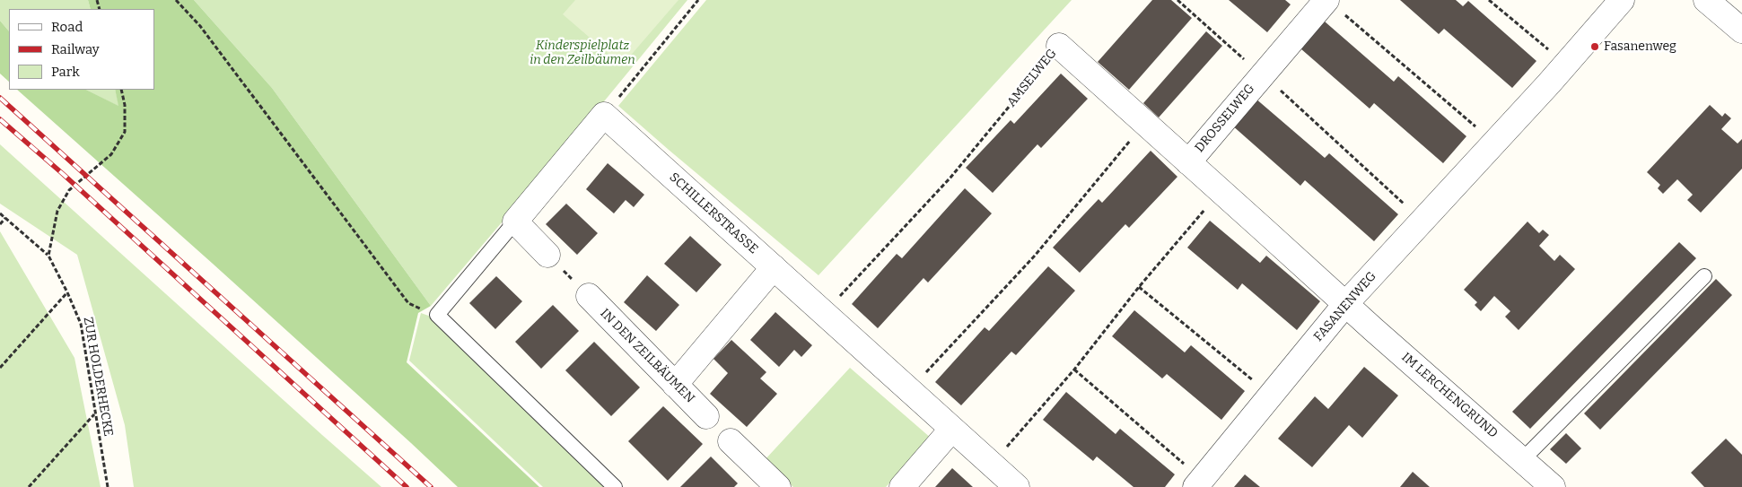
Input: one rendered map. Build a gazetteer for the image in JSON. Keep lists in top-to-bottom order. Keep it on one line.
{"streets":{"street":["AMSELWEG","DROSSELWEG","SCHILLERSTRASSE","FASANENWEG","IN DEN ZEILBÄUMEN","IM LERCHENGRUND"],"path":["ZUR HOLDERHECKE"]},"crossings":[["AMSELWEG","DROSSELWEG"],["AMSELWEG","SCHILLERSTRASSE"],["AMSELWEG","FASANENWEG"],["AMSELWEG","IM LERCHENGRUND"],["FASANENWEG","IM LERCHENGRUND"]],"parks":["Kinderspielplatz in den Zeilbäumen"],"places":["Fasanenweg"],"legend":["Road","Railway","Park"]}
